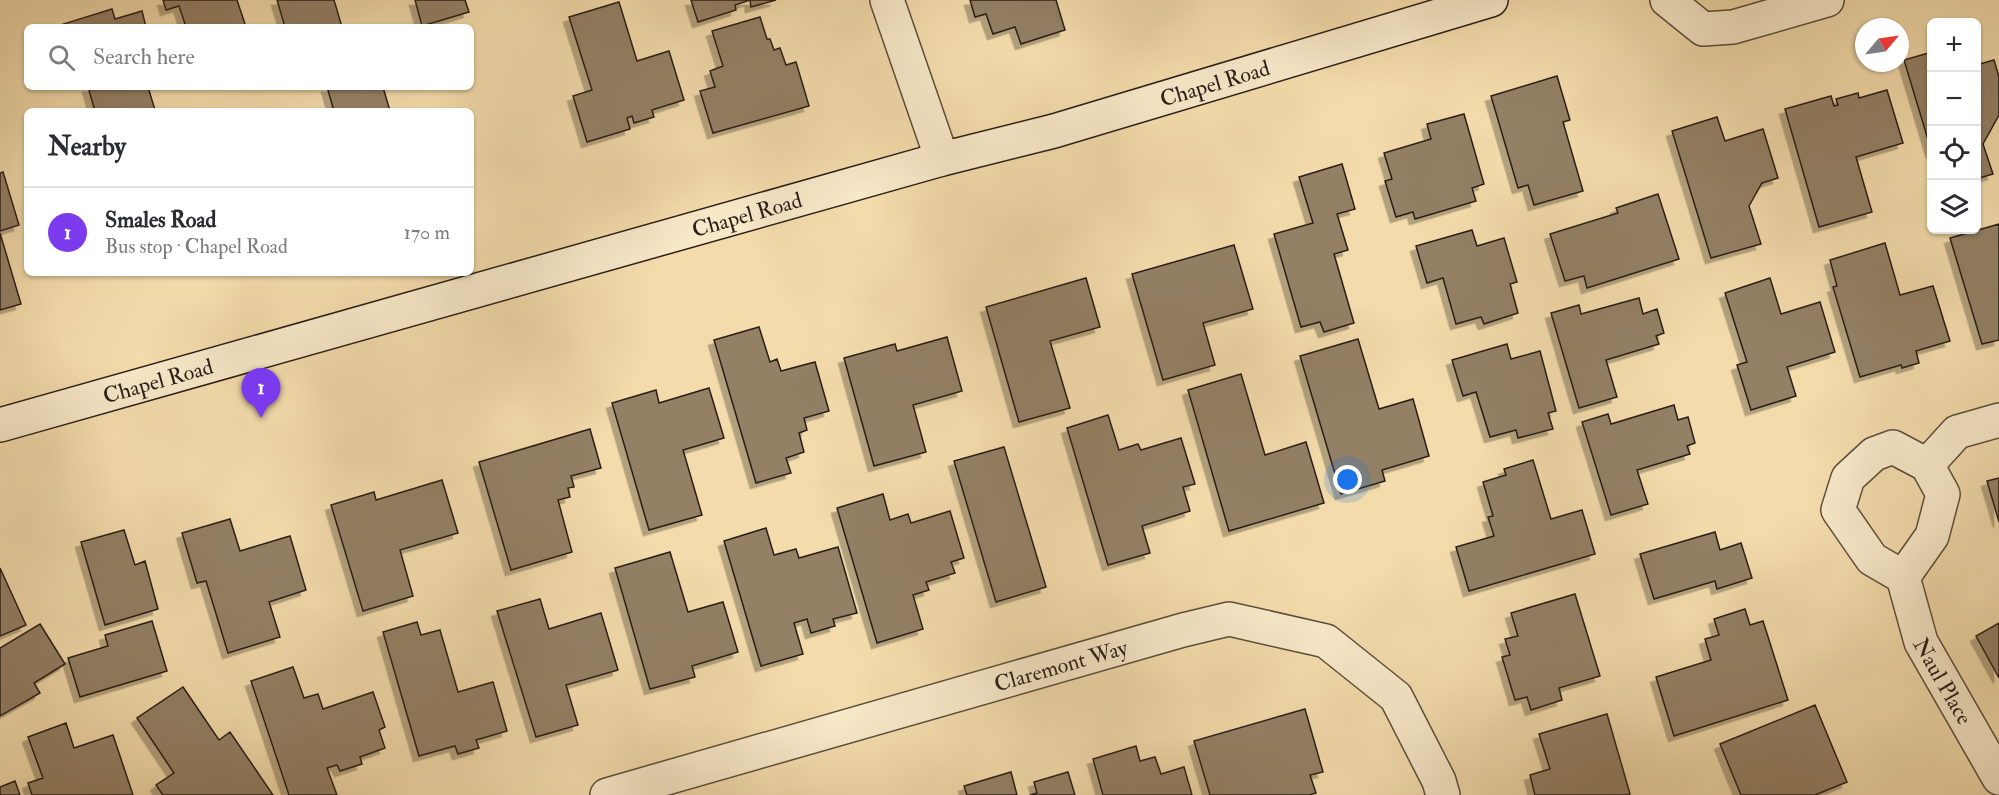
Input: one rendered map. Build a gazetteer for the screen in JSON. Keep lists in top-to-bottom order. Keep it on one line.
{"streets":{"street":["Chapel Road","Claremont Way","Naul Place"]},"north":"top right","page":{"map_buttons":["+","−"],"search":"Search here","heading":"Nearby","list":[{"mark":"1","name":"Smales Road","note":"Bus stop · Chapel Road","value":"170 m"}],"pins":"1"}}
